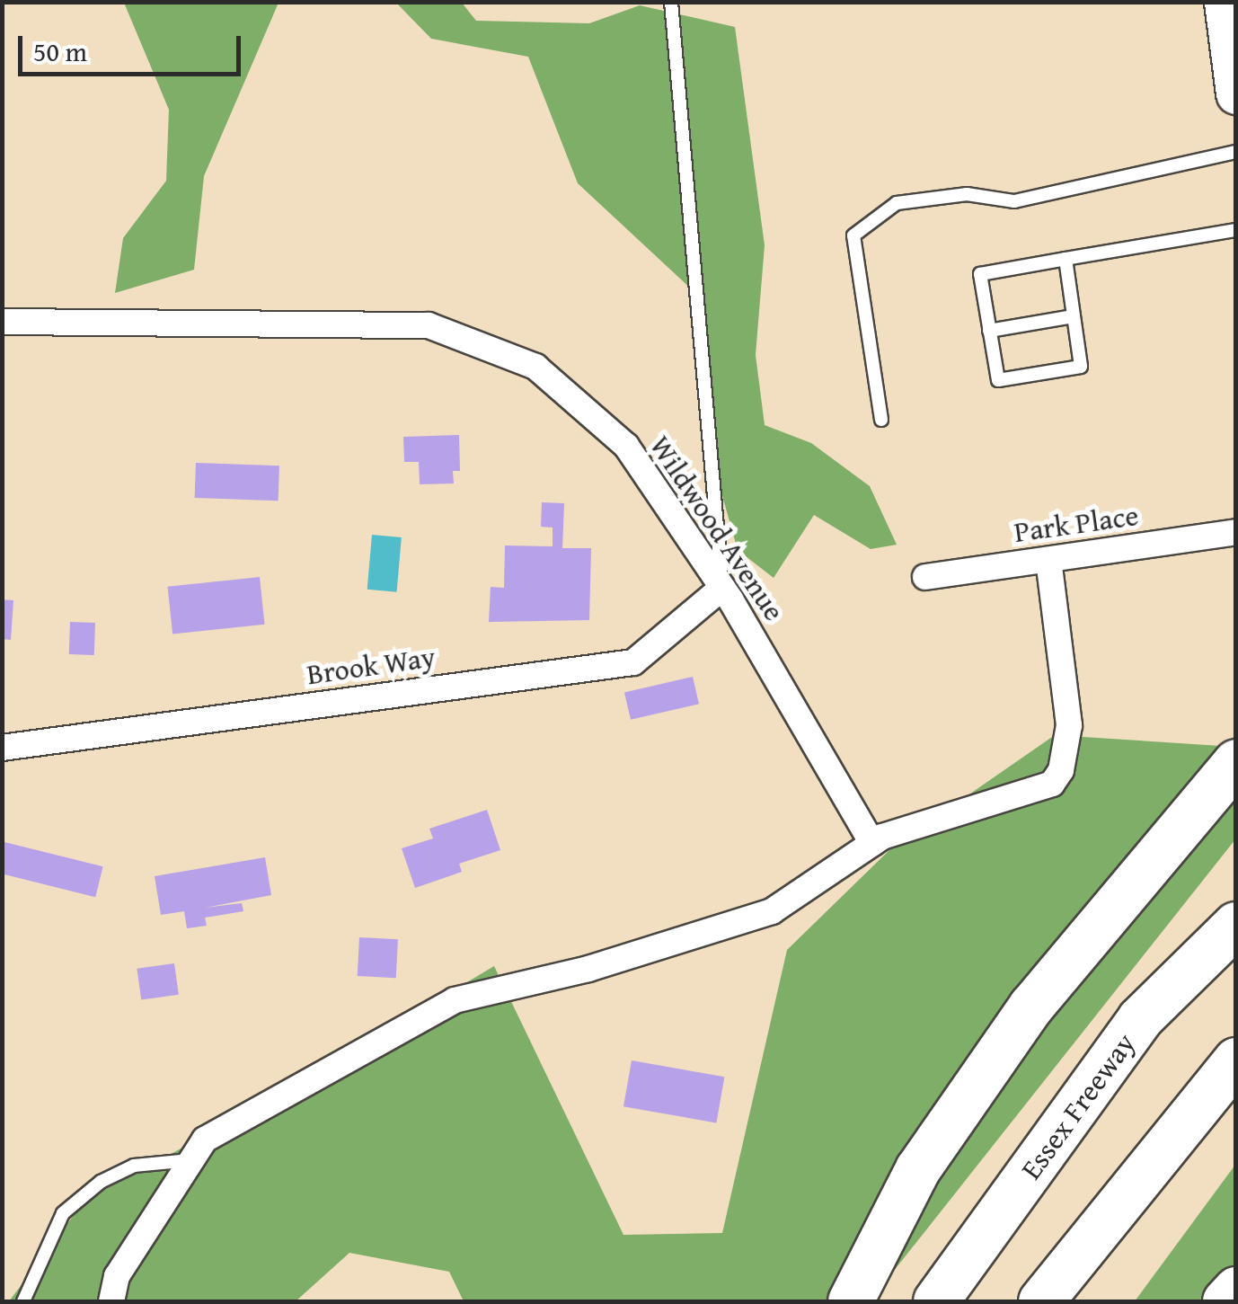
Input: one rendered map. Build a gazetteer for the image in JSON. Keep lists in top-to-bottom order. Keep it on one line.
{"streets":{"highway":["Essex Freeway"],"street":["Park Place","Wildwood Avenue","Brook Way"]},"crossings":[["Wildwood Avenue","Brook Way"]],"scale_bar":"50 m"}
